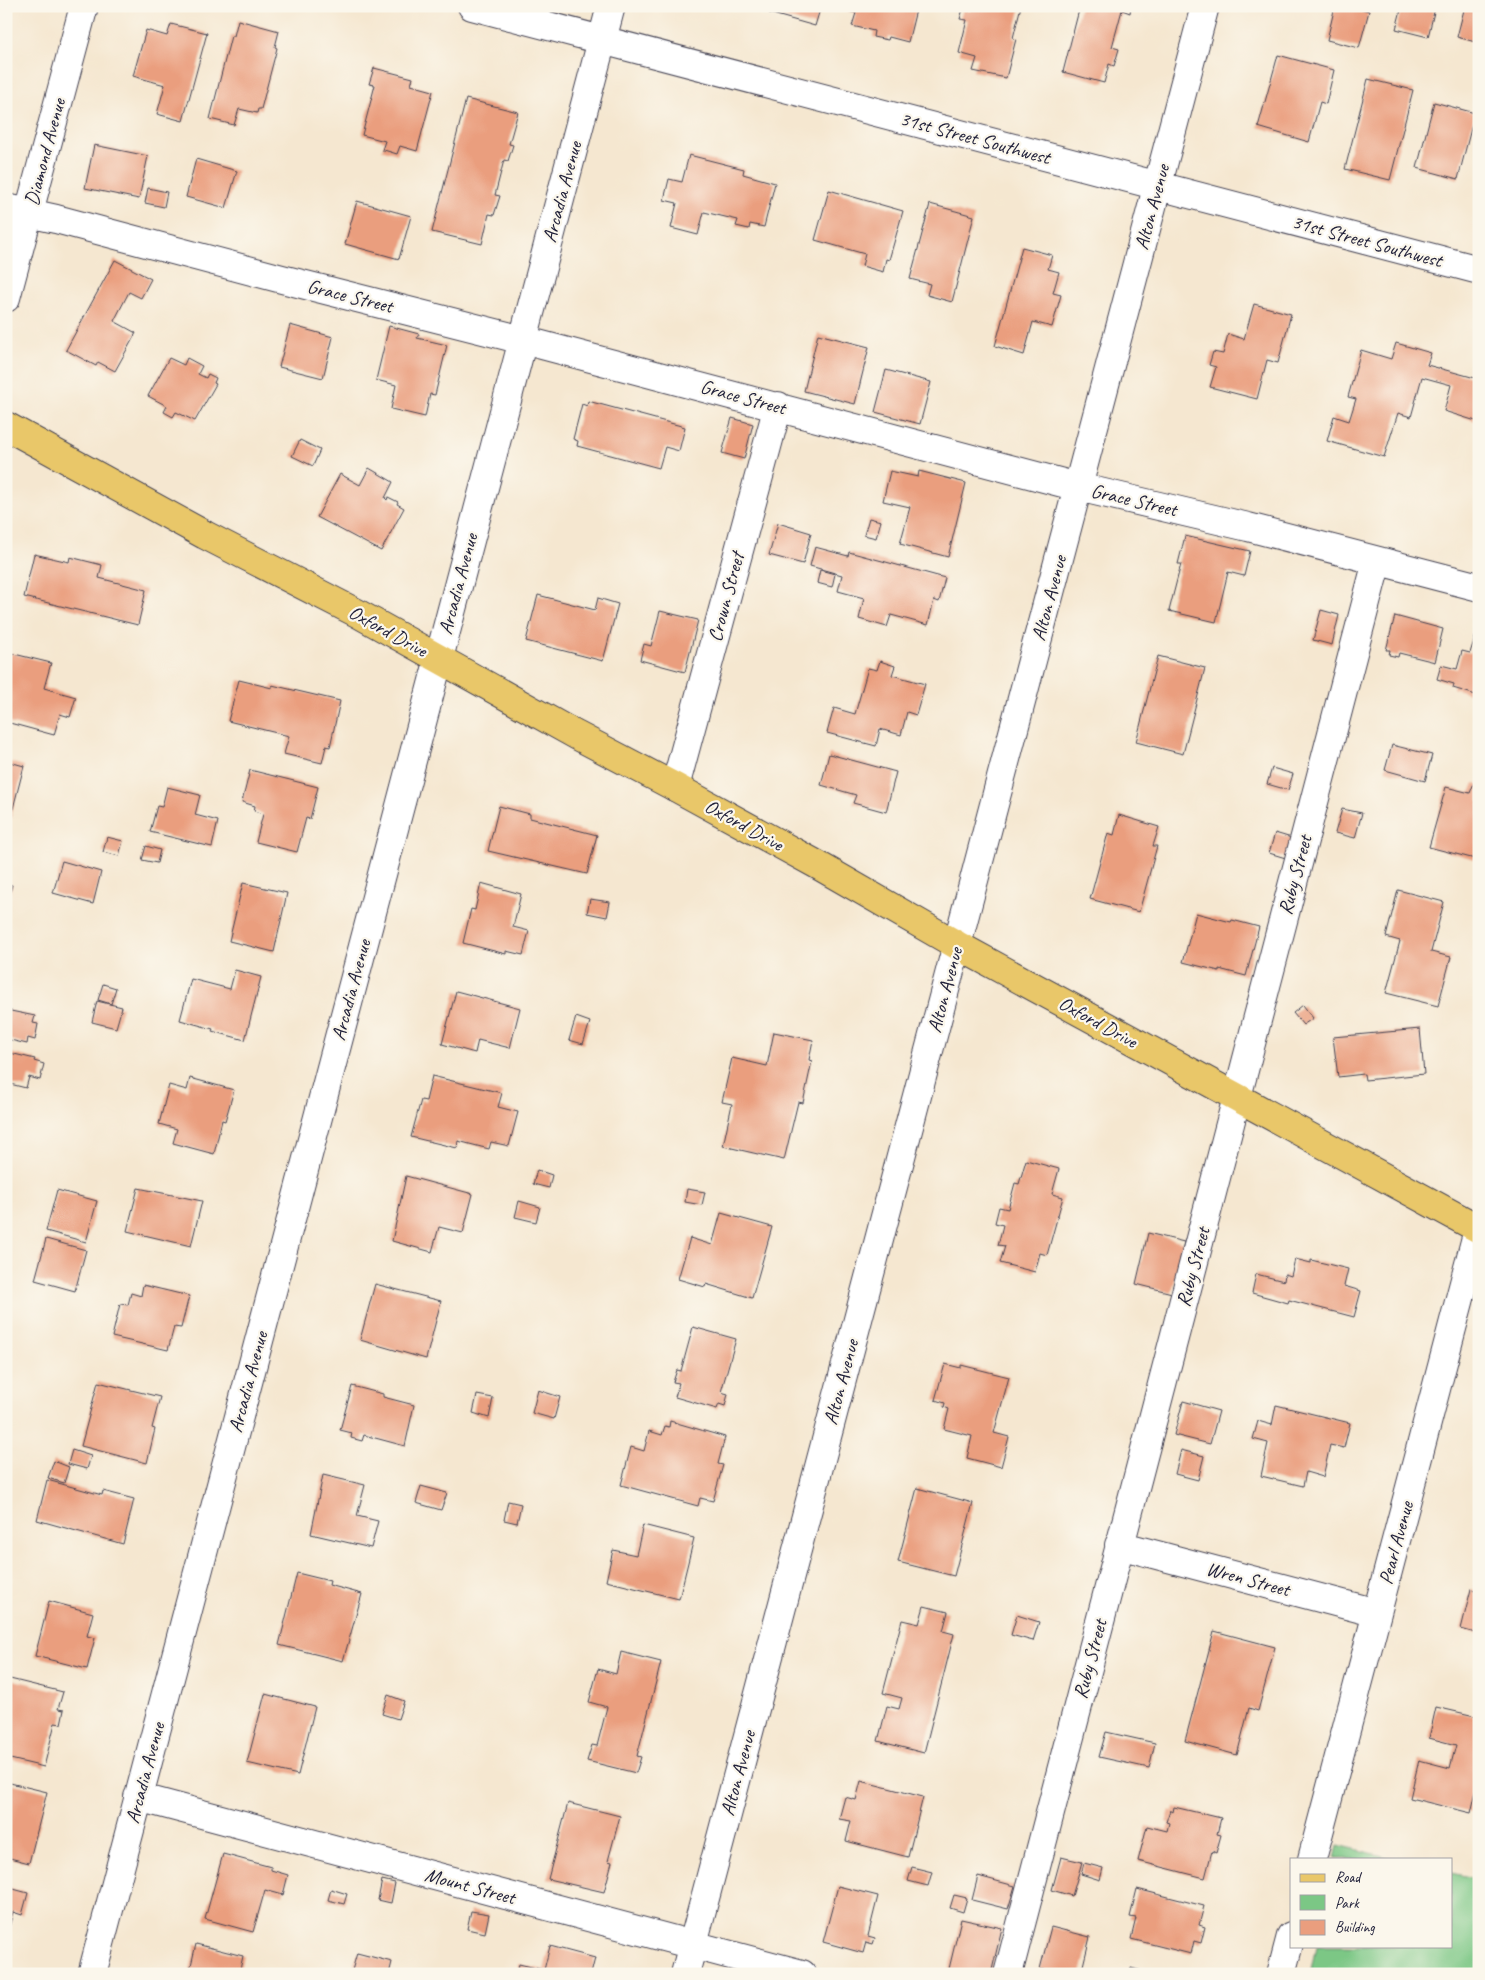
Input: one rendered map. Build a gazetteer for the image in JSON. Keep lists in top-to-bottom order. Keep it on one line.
{"streets":{"main road":["Oxford Drive"],"street":["31st Street Southwest","Diamond Avenue","Arcadia Avenue","Alton Avenue","Grace Street","Crown Street","Ruby Street","Pearl Avenue","Wren Street","Mount Street"]},"crossings":[["31st Street Southwest","Arcadia Avenue"],["31st Street Southwest","Alton Avenue"],["Diamond Avenue","Grace Street"],["Arcadia Avenue","Grace Street"],["Arcadia Avenue","Oxford Drive"],["Arcadia Avenue","Mount Street"],["Alton Avenue","Grace Street"],["Alton Avenue","Oxford Drive"],["Alton Avenue","Mount Street"],["Grace Street","Crown Street"],["Grace Street","Ruby Street"],["Crown Street","Oxford Drive"],["Oxford Drive","Ruby Street"],["Oxford Drive","Pearl Avenue"],["Ruby Street","Wren Street"],["Pearl Avenue","Wren Street"]],"legend":["Road","Park","Building"]}
